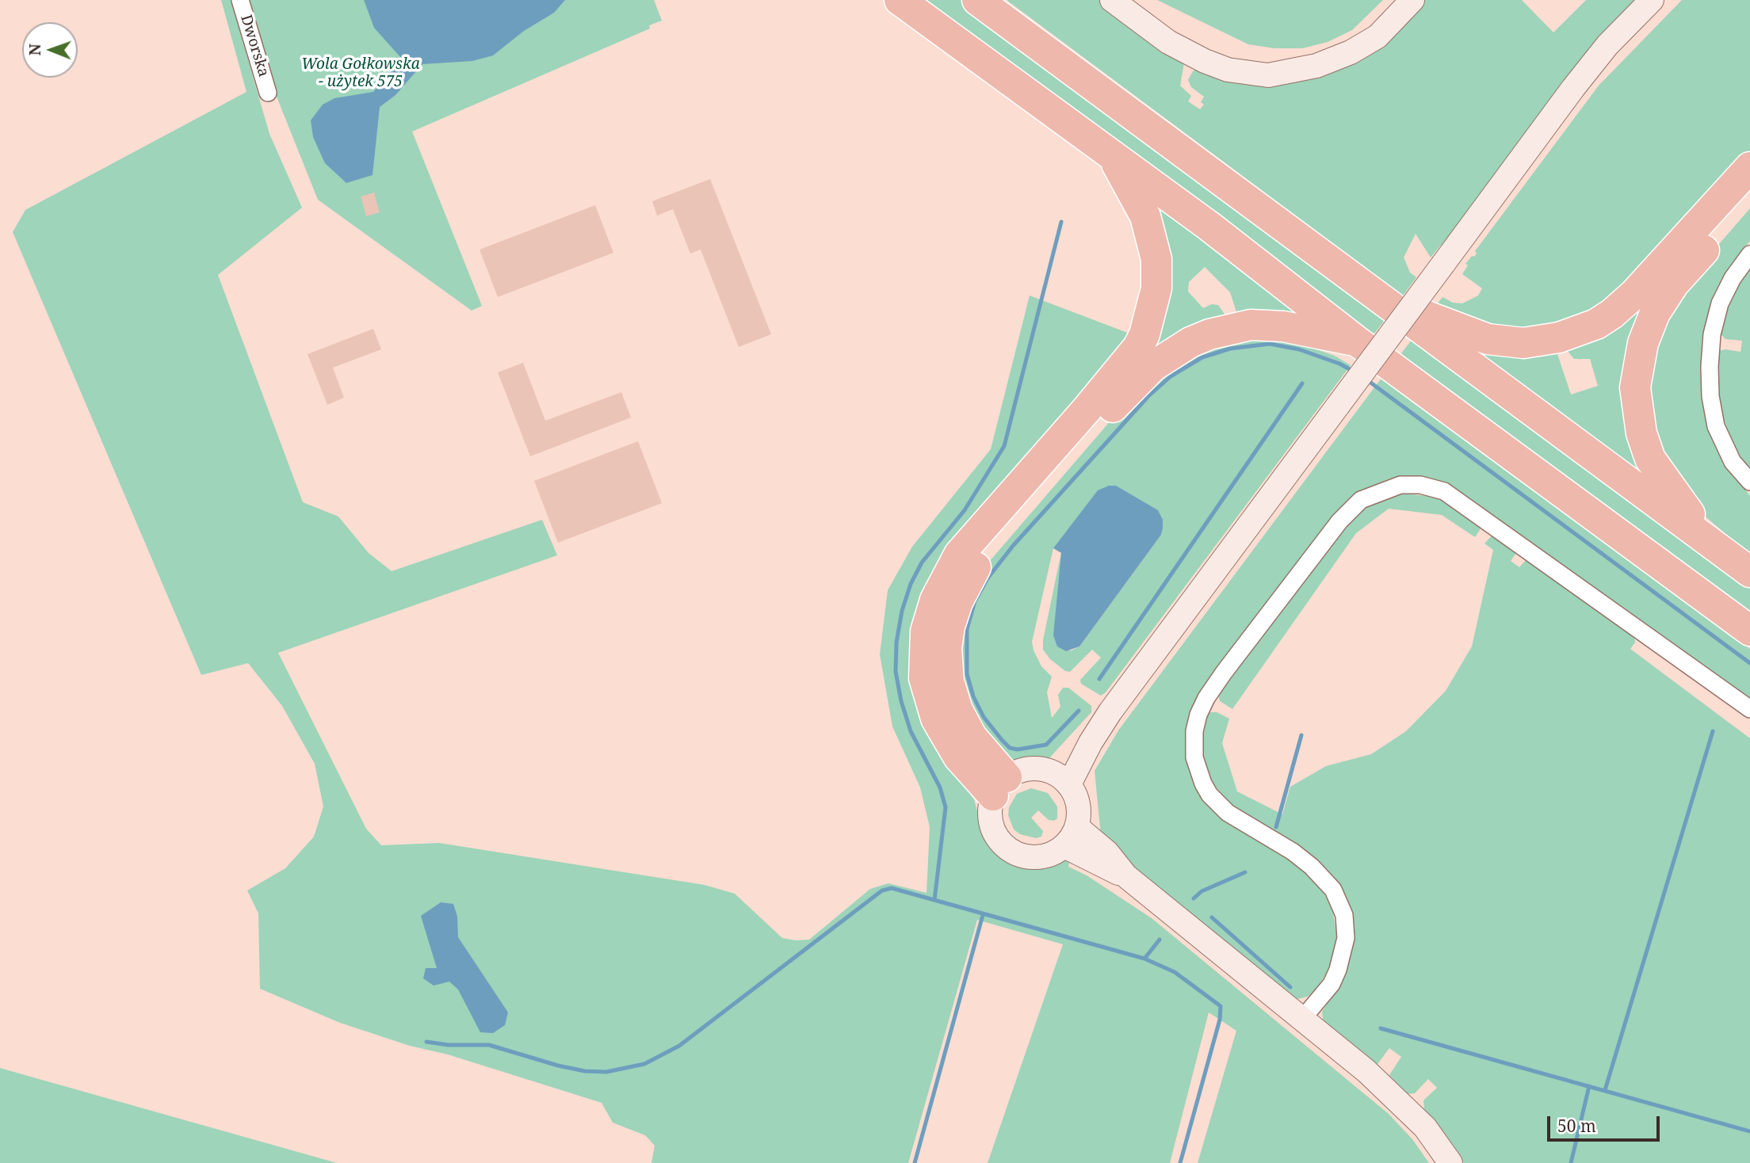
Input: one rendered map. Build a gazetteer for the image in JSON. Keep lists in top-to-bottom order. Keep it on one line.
{"streets":{"street":["Dworska"]},"parks":["Wola Gołkowska - użytek 575"],"scale_bar":"50 m","north":"left"}
